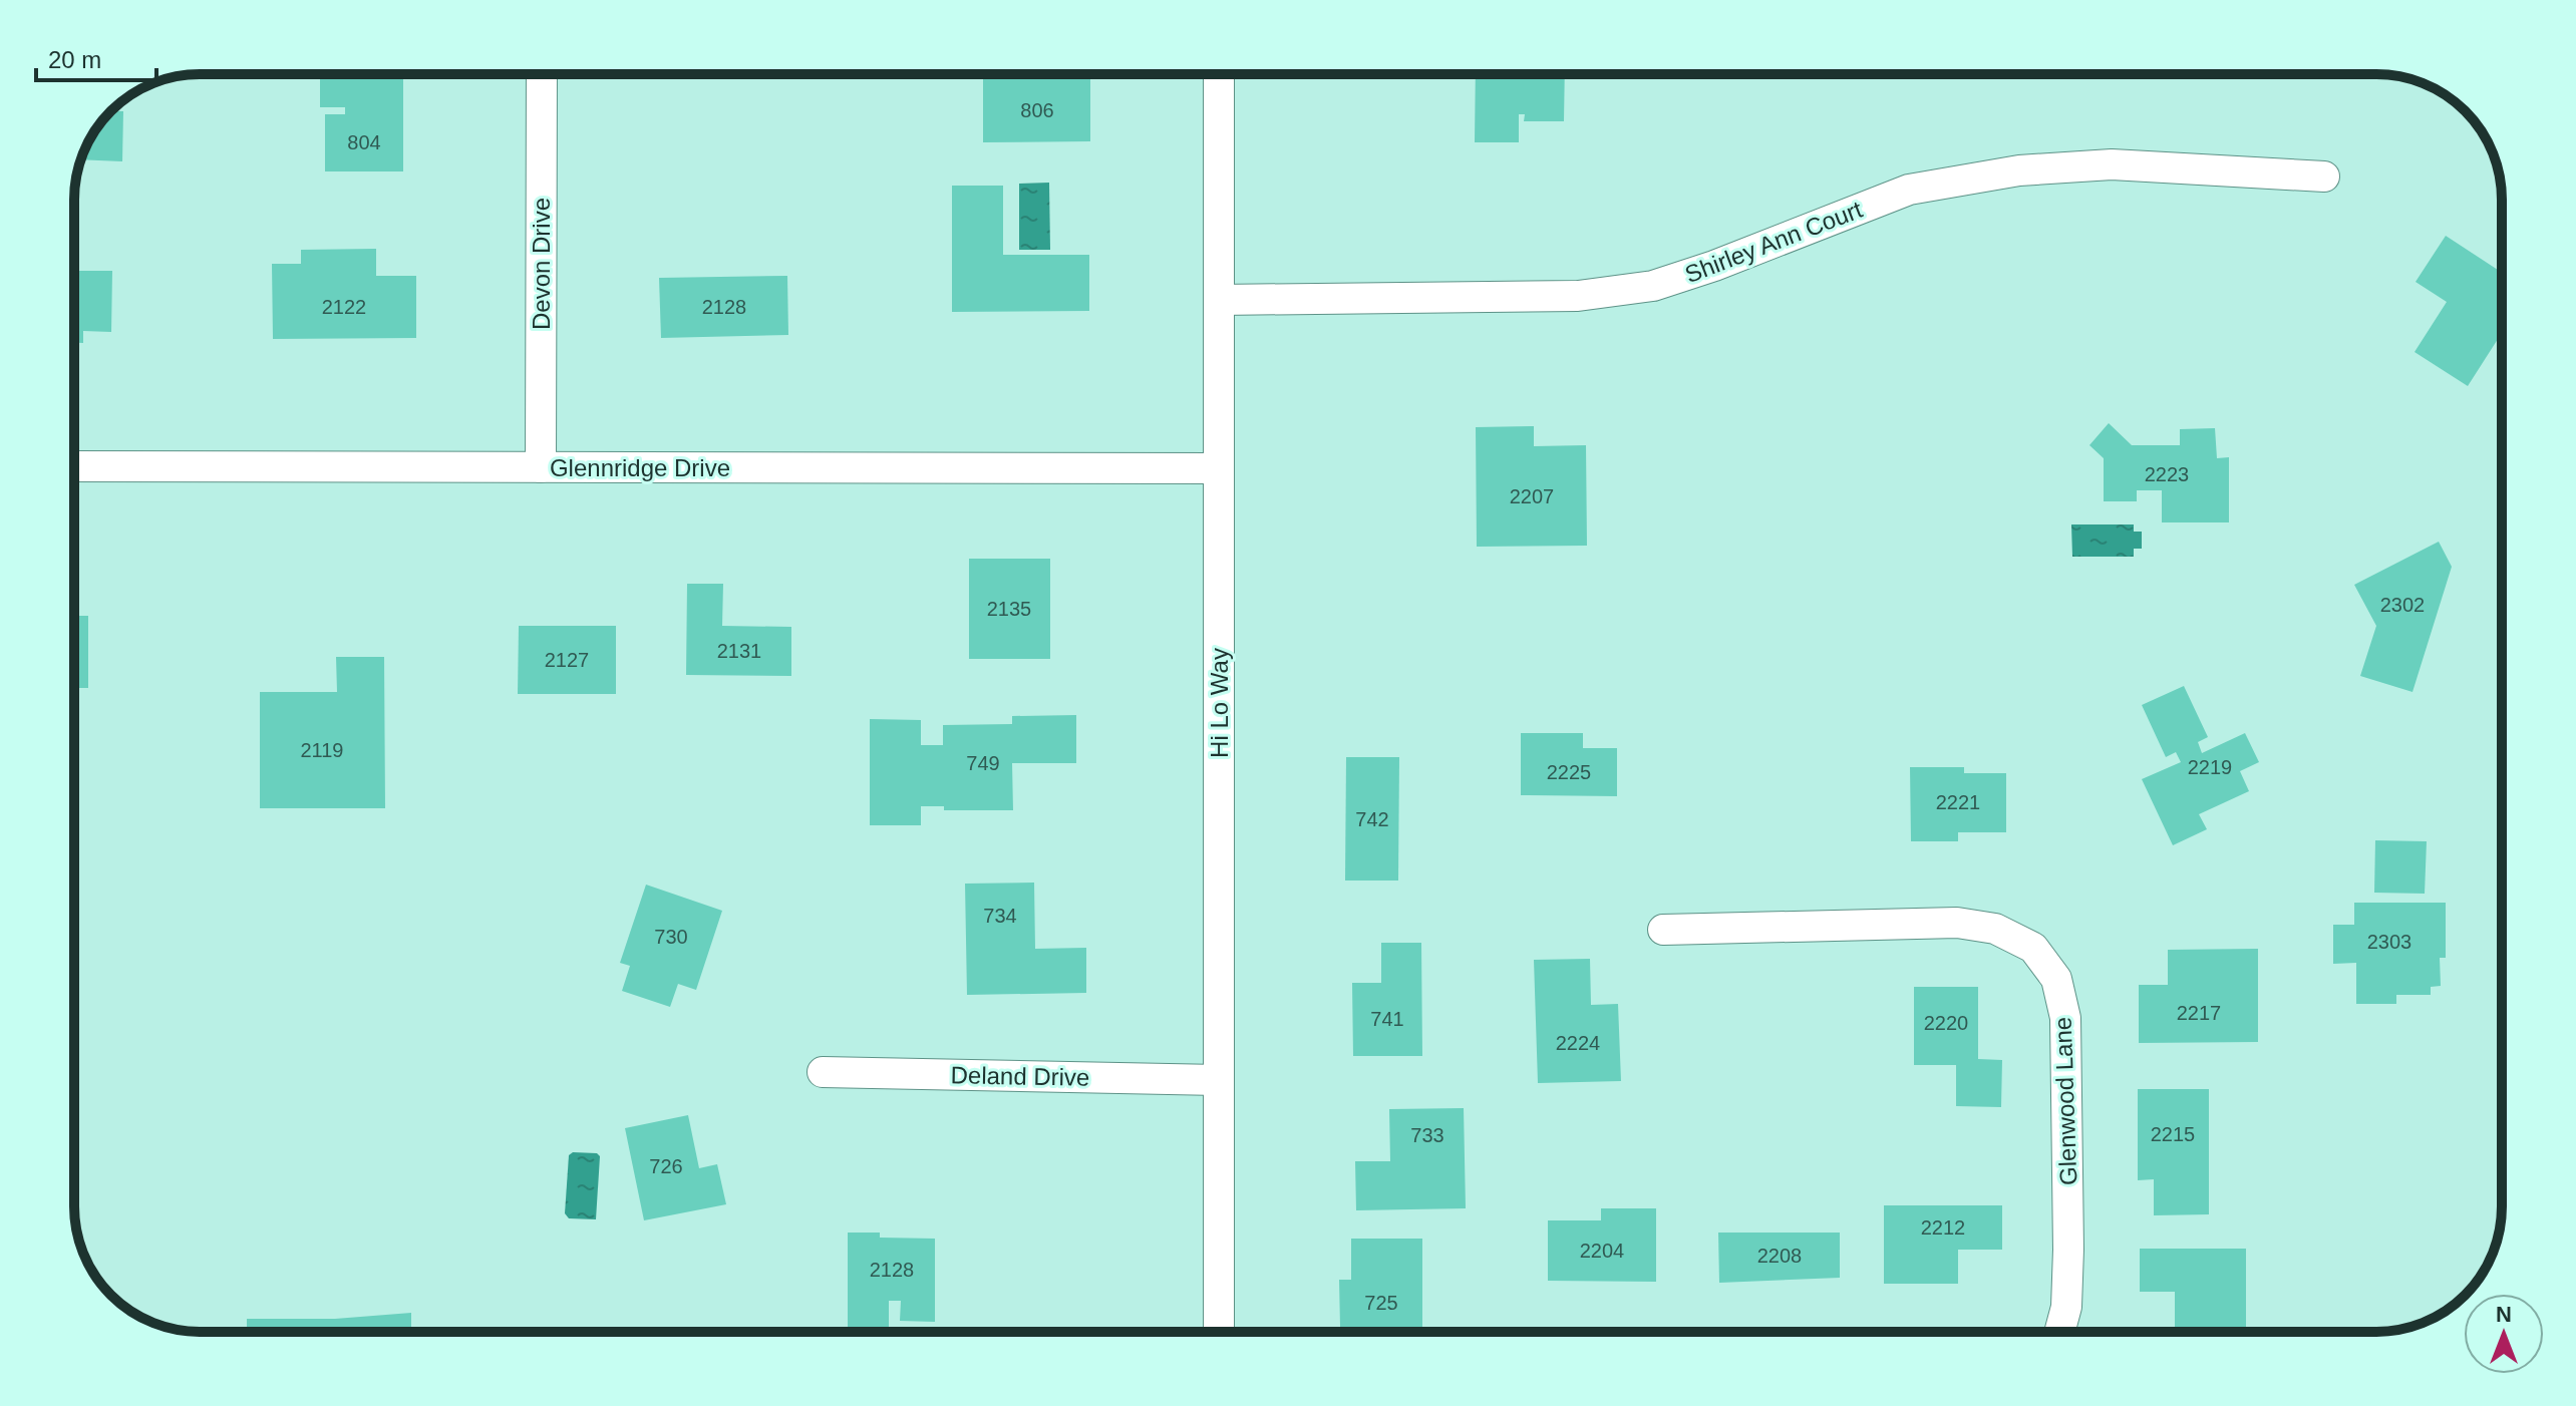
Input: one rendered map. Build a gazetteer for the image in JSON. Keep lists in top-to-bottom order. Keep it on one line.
{"streets":{"street":["Shirley Ann Court","Devon Drive","Glennridge Drive","Hi Lo Way","Deland Drive","Glenwood Lane"]},"crossings":[["Shirley Ann Court","Hi Lo Way"],["Devon Drive","Glennridge Drive"],["Glennridge Drive","Hi Lo Way"],["Hi Lo Way","Deland Drive"]],"house_numbers":["806","804","2122","2128","2223","2207","2302","2135","2131","2127","2119","749","2219","2225","2221","742","734","730","2303","2217","741","2220","2224","2215","733","726","2212","2204","2208","2128","725"],"scale_bar":"20 m","north":"top"}
